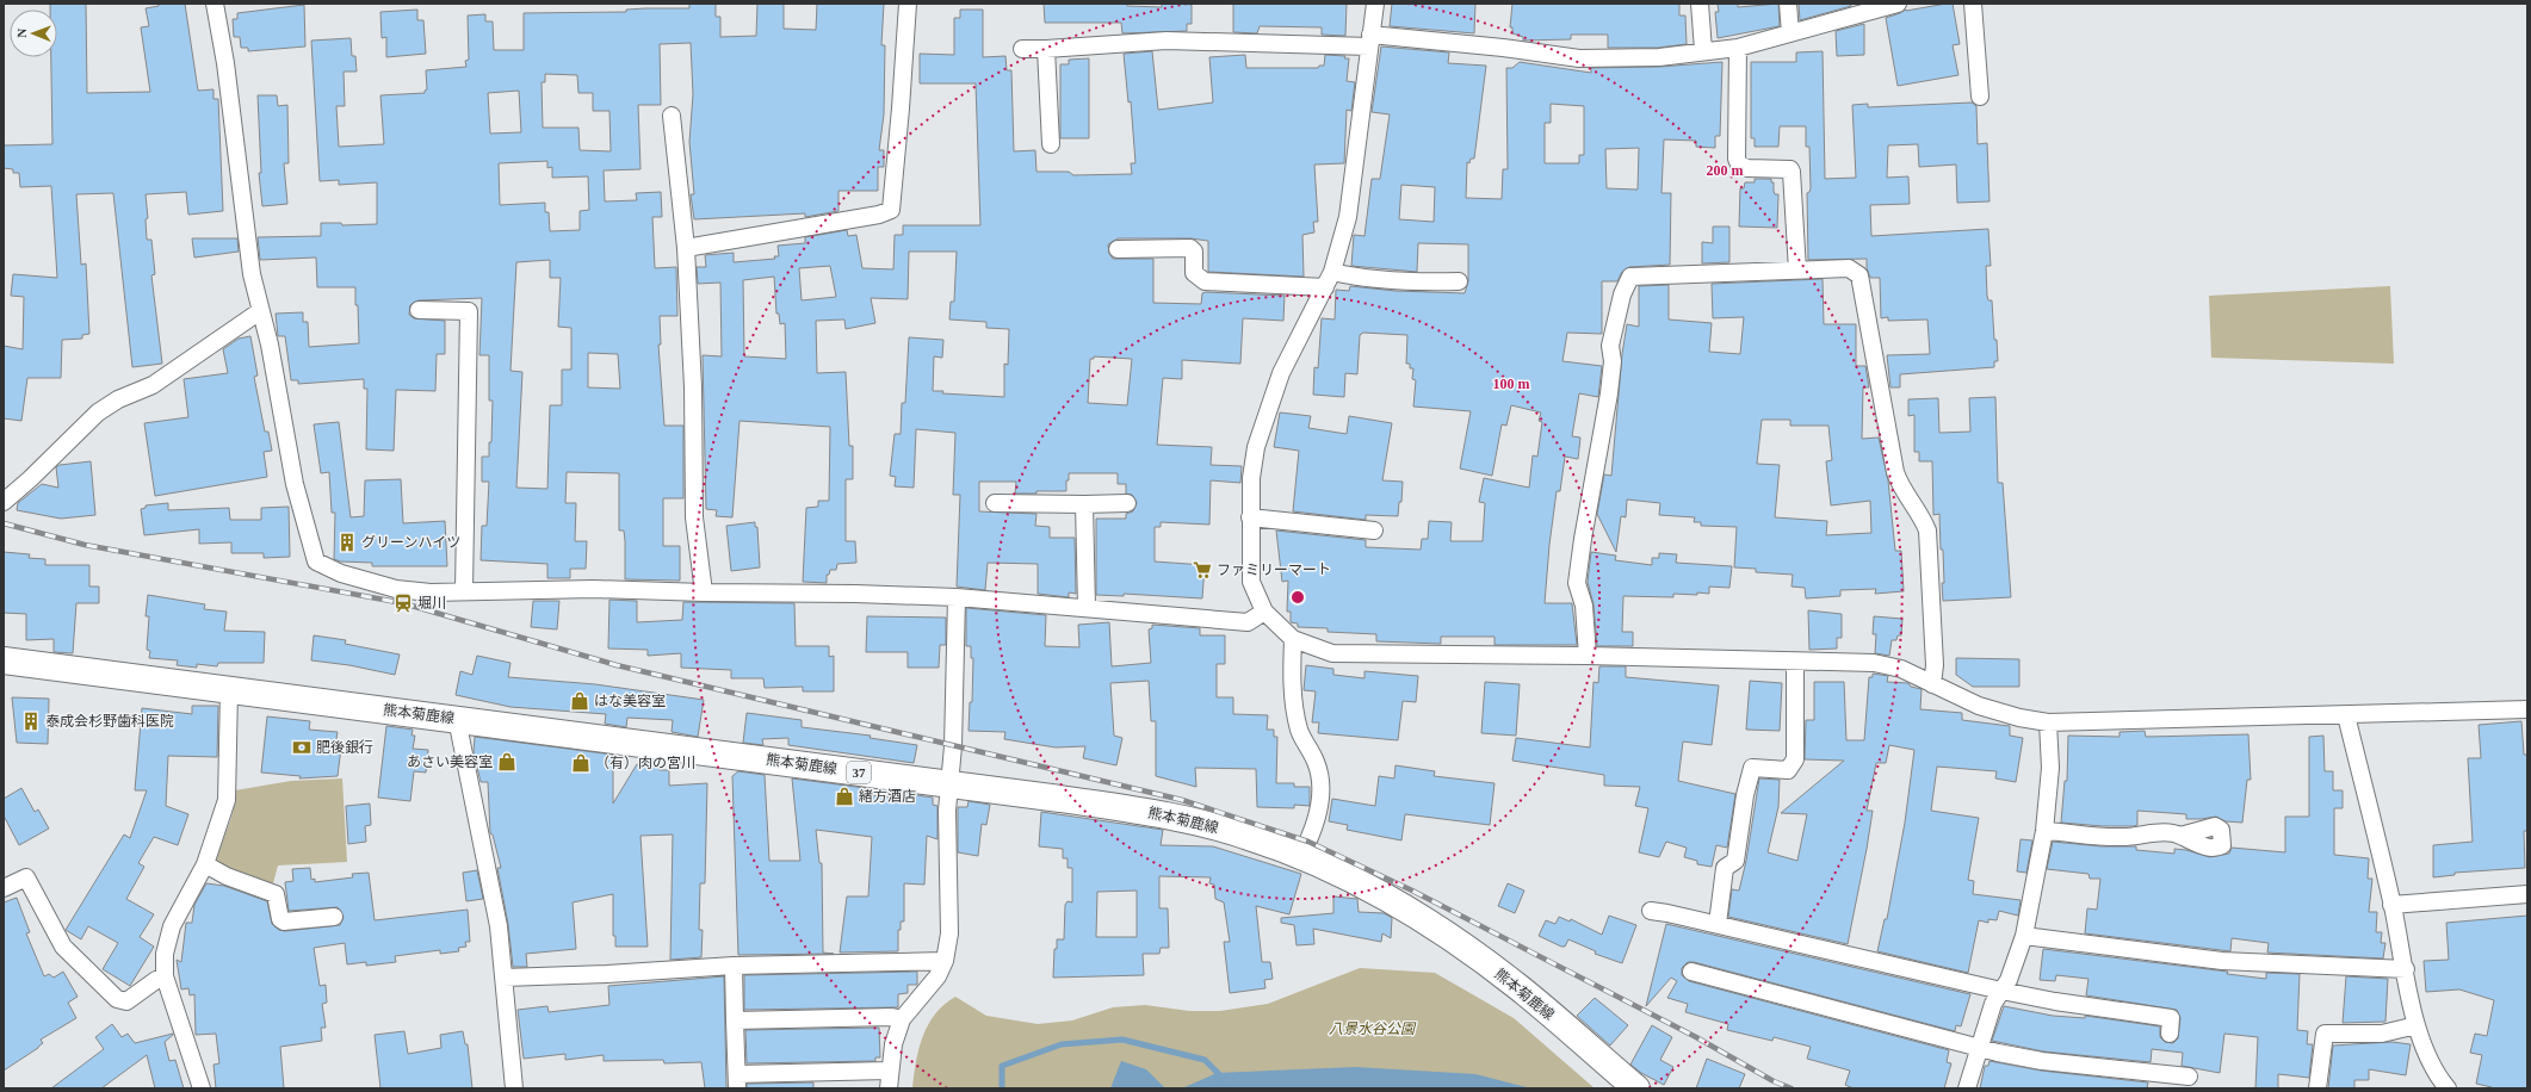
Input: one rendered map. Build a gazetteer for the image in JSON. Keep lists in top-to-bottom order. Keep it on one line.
{"streets":{"main road":["熊本菊鹿線","37"]},"parks":["八景水谷公園"],"places":{"building":["グリーンハイツ","泰成会杉野歯科医院"],"supermarket":["ファミリーマート"],"station":["堀川"],"shop":["はな美容室","あさい美容室","（有）肉の宮川","緒方酒店"],"bank":["肥後銀行"]},"north":"left","rings":["200 m","100 m"]}
